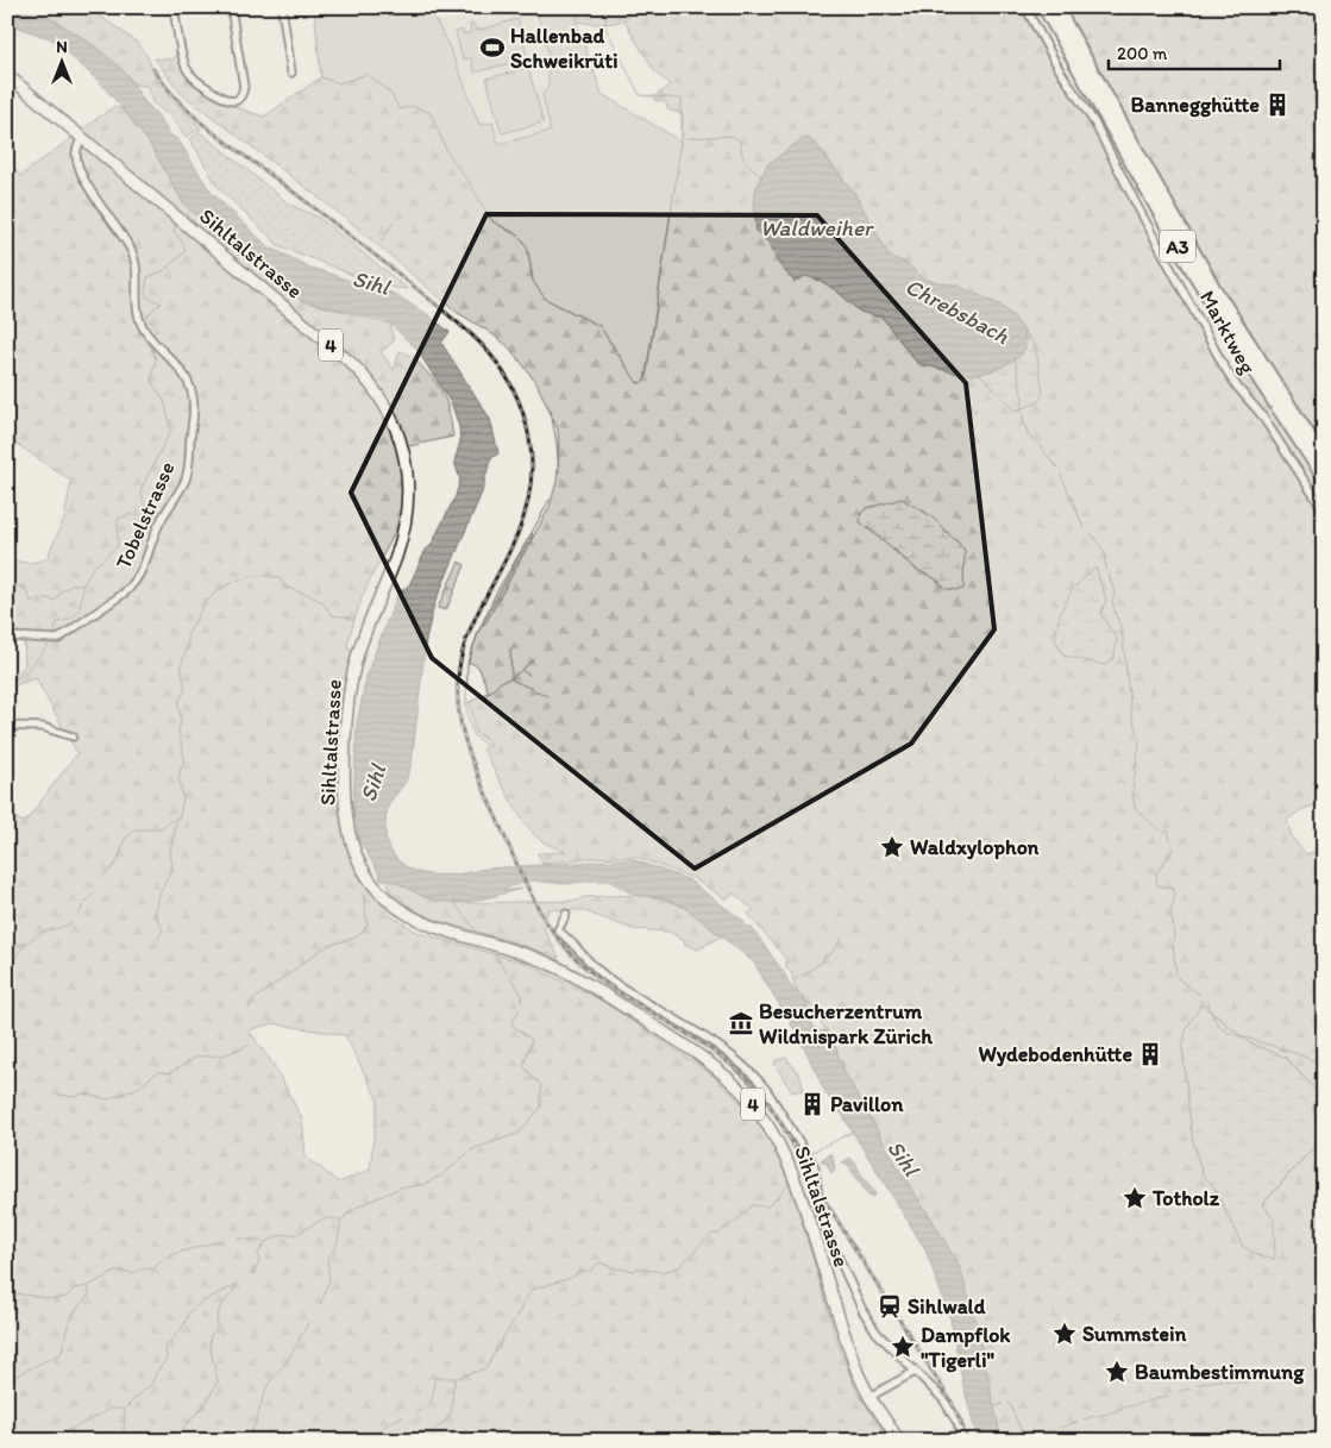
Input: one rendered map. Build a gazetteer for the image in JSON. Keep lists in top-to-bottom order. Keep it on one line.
{"streets":{"highway":["A3"],"main road":["Sihltalstrasse","4"],"street":["Marktweg","Tobelstrasse"]},"crossings":[["Sihltalstrasse","Tobelstrasse"]],"water":["Waldweiher","Sihl","Chrebsbach"],"places":{"sports":["Hallenbad Schweikrüti"],"building":["Bannegghütte","Wydebodenhütte","Pavillon"],"place":["Waldxylophon","Totholz","Summstein","Dampflok \"Tigerli\"","Baumbestimmung"],"museum":["Besucherzentrum Wildnispark Zürich"],"station":["Sihlwald"]},"scale_bar":"200 m","north":"top"}
